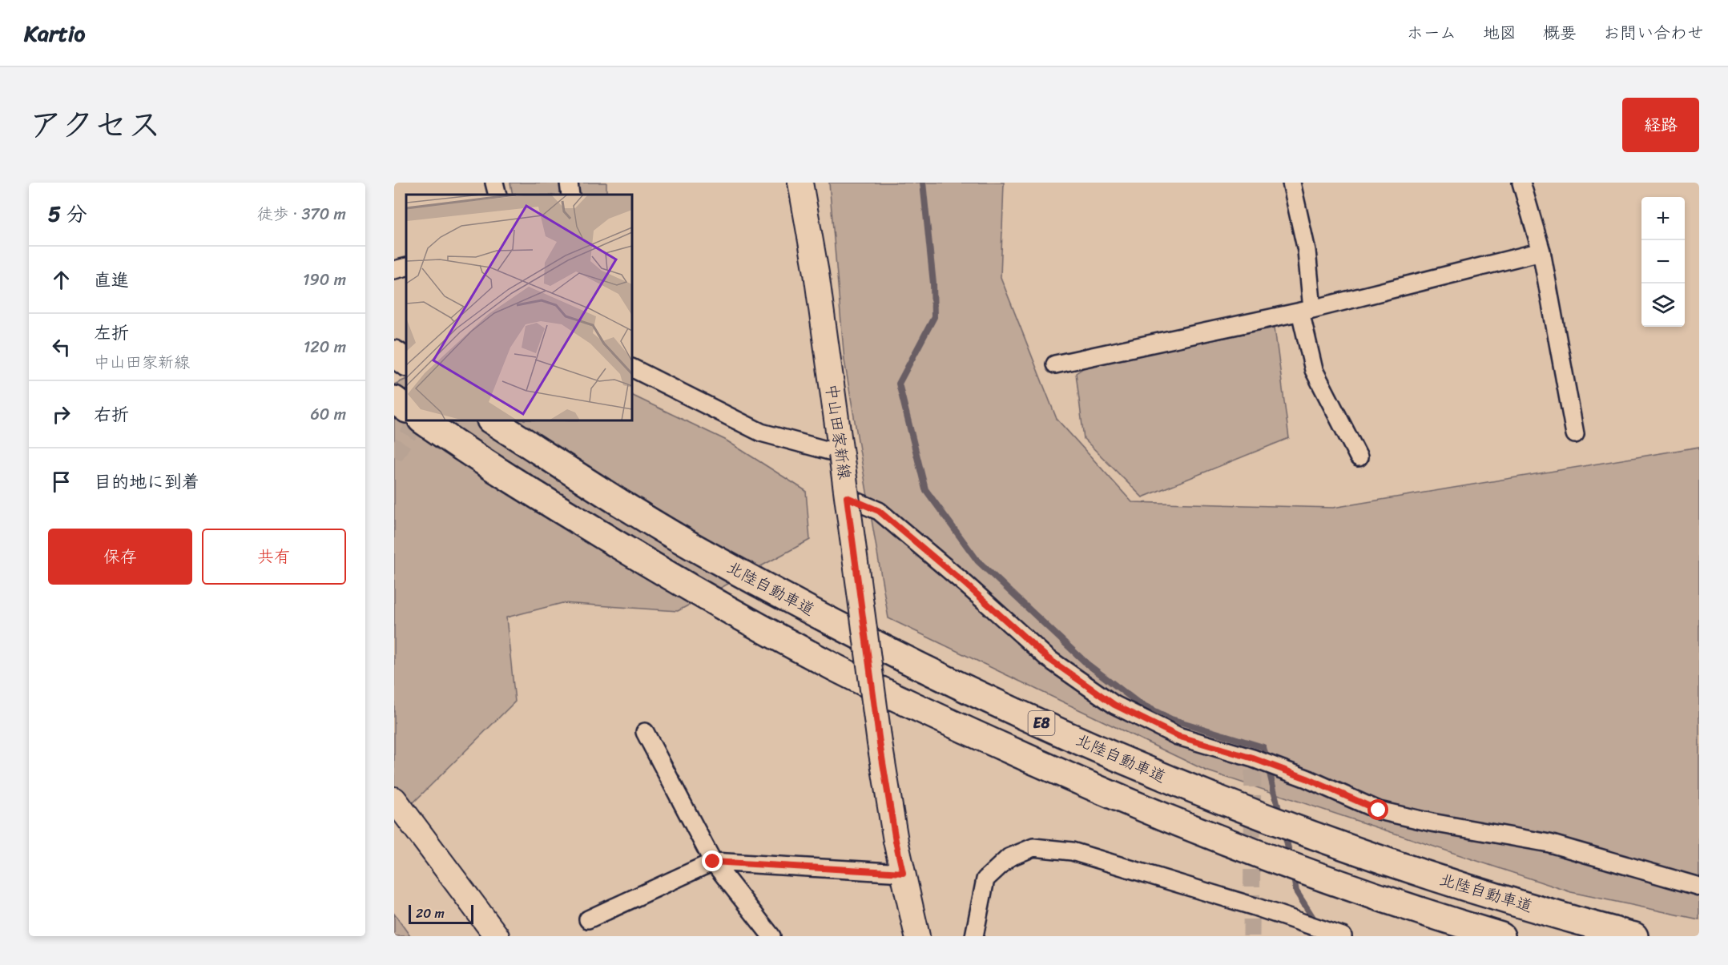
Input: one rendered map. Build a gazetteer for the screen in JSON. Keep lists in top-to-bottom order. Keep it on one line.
{"streets":{"highway":["北陸自動車道","E8"],"main road":["中山田家新線"]},"scale_bar":"20 m","page":{"header":"Kartio","nav":["ホーム","地図","概要","お問い合わせ"],"title":"アクセス","buttons":["経路",["保存","共有"]],"heading":["5 分","徒歩 · 370 m"],"map_buttons":["+","−"],"list":[["直進","190 m"],["左折","中山田家新線","120 m"],["右折","60 m"],"目的地に到着"],"scale":"20 m"}}
